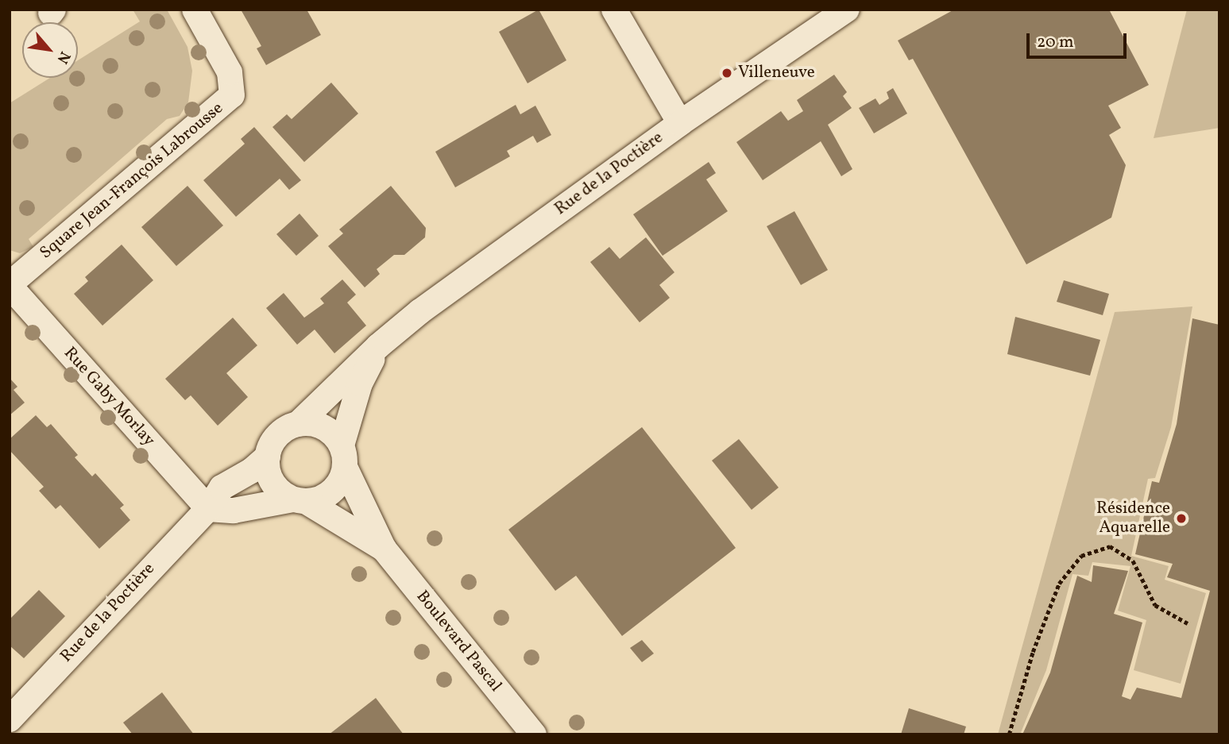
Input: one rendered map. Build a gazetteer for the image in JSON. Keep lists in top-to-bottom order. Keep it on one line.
{"streets":{"street":["Rue de la Poctière","Square Jean-François Labrousse","Rue Gaby Morlay","Boulevard Pascal"]},"crossings":[["Rue de la Poctière","Rue Gaby Morlay"],["Rue de la Poctière","Boulevard Pascal"],["Square Jean-François Labrousse","Rue Gaby Morlay"]],"places":["Villeneuve","Résidence Aquarelle"],"scale_bar":"20 m","north":"bottom right"}
